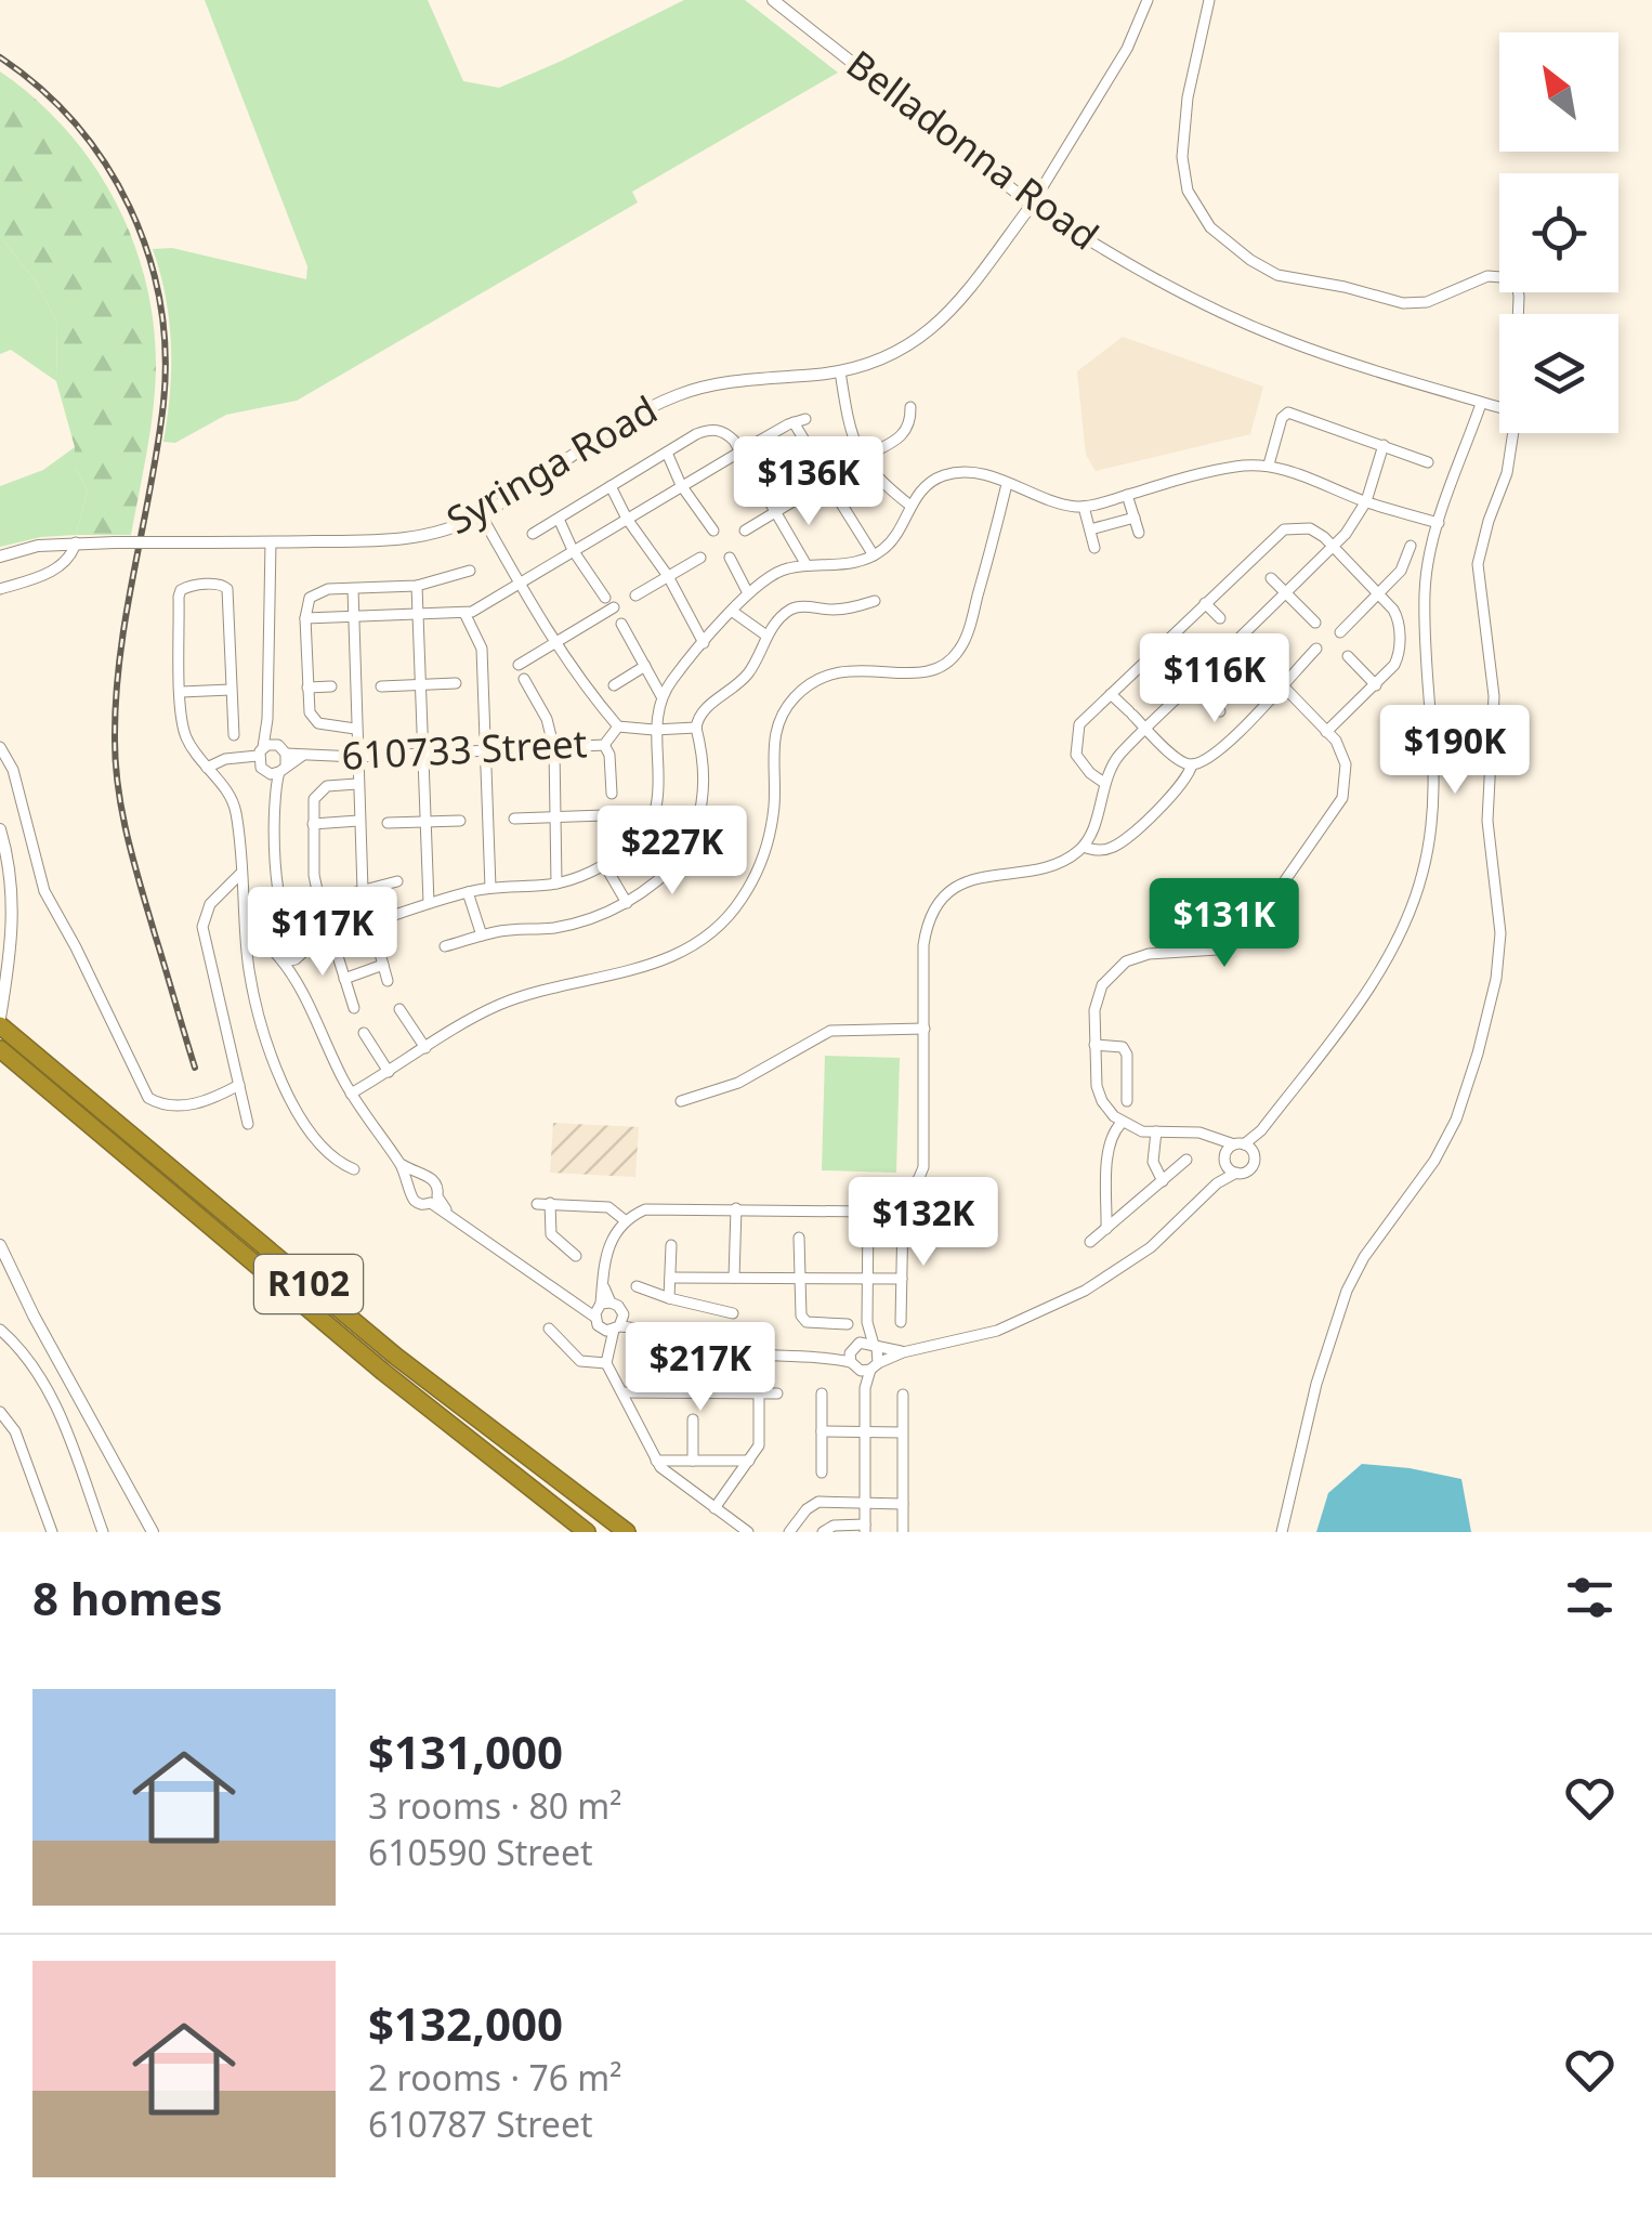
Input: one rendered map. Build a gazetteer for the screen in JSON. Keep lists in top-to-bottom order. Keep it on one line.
{"streets":{"highway":["R102"],"street":["Belladonna Road","Syringa Road","610733 Street"]},"crossings":[["Belladonna Road","Syringa Road"]],"north":"top left","page":{"price":["$136K","$116K","$190K","$227K","$131K","$117K","$132K","$217K"],"heading":"8 homes","list":[{"name":"$131,000","note":"3 rooms · 80 m² · 610590 Street"},{"name":"$132,000","note":"2 rooms · 76 m² · 610787 Street"}]}}
